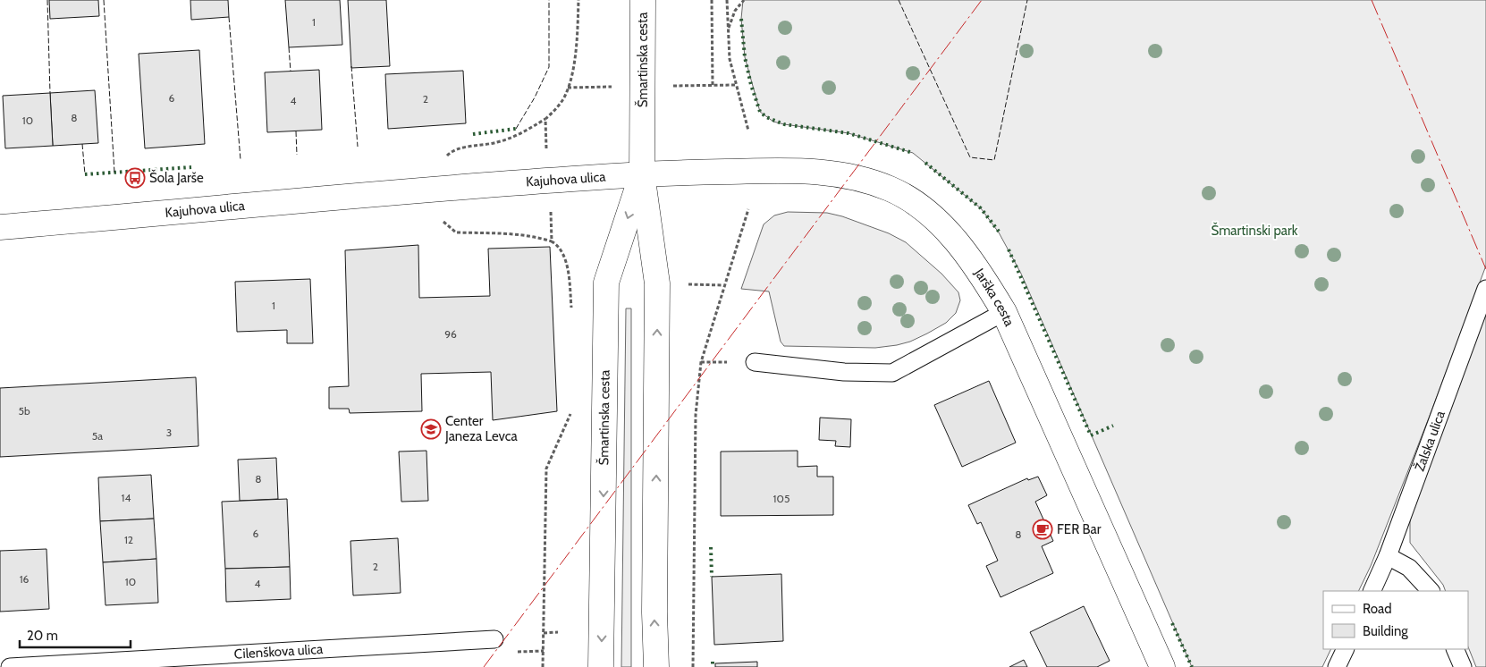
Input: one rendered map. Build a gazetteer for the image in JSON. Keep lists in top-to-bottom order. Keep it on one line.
{"streets":{"main road":["Šmartinska cesta","Kajuhova ulica","Jarška cesta"],"lane":["Žalska ulica","Cilenškova ulica"]},"crossings":[["Šmartinska cesta","Kajuhova ulica"],["Šmartinska cesta","Jarška cesta"],["Kajuhova ulica","Jarška cesta"]],"parks":["Šmartinski park"],"places":{"bus stop":["Šola Jarše"],"school or university":["Center Janeza Levca"],"cafe":["FER Bar"]},"house_numbers":["1","6","2","4","8","10","1","96","5b","3","5a","8","14","105","6","8","12","2","16","10","4"],"legend":["Road","Building"],"scale_bar":"20 m"}
